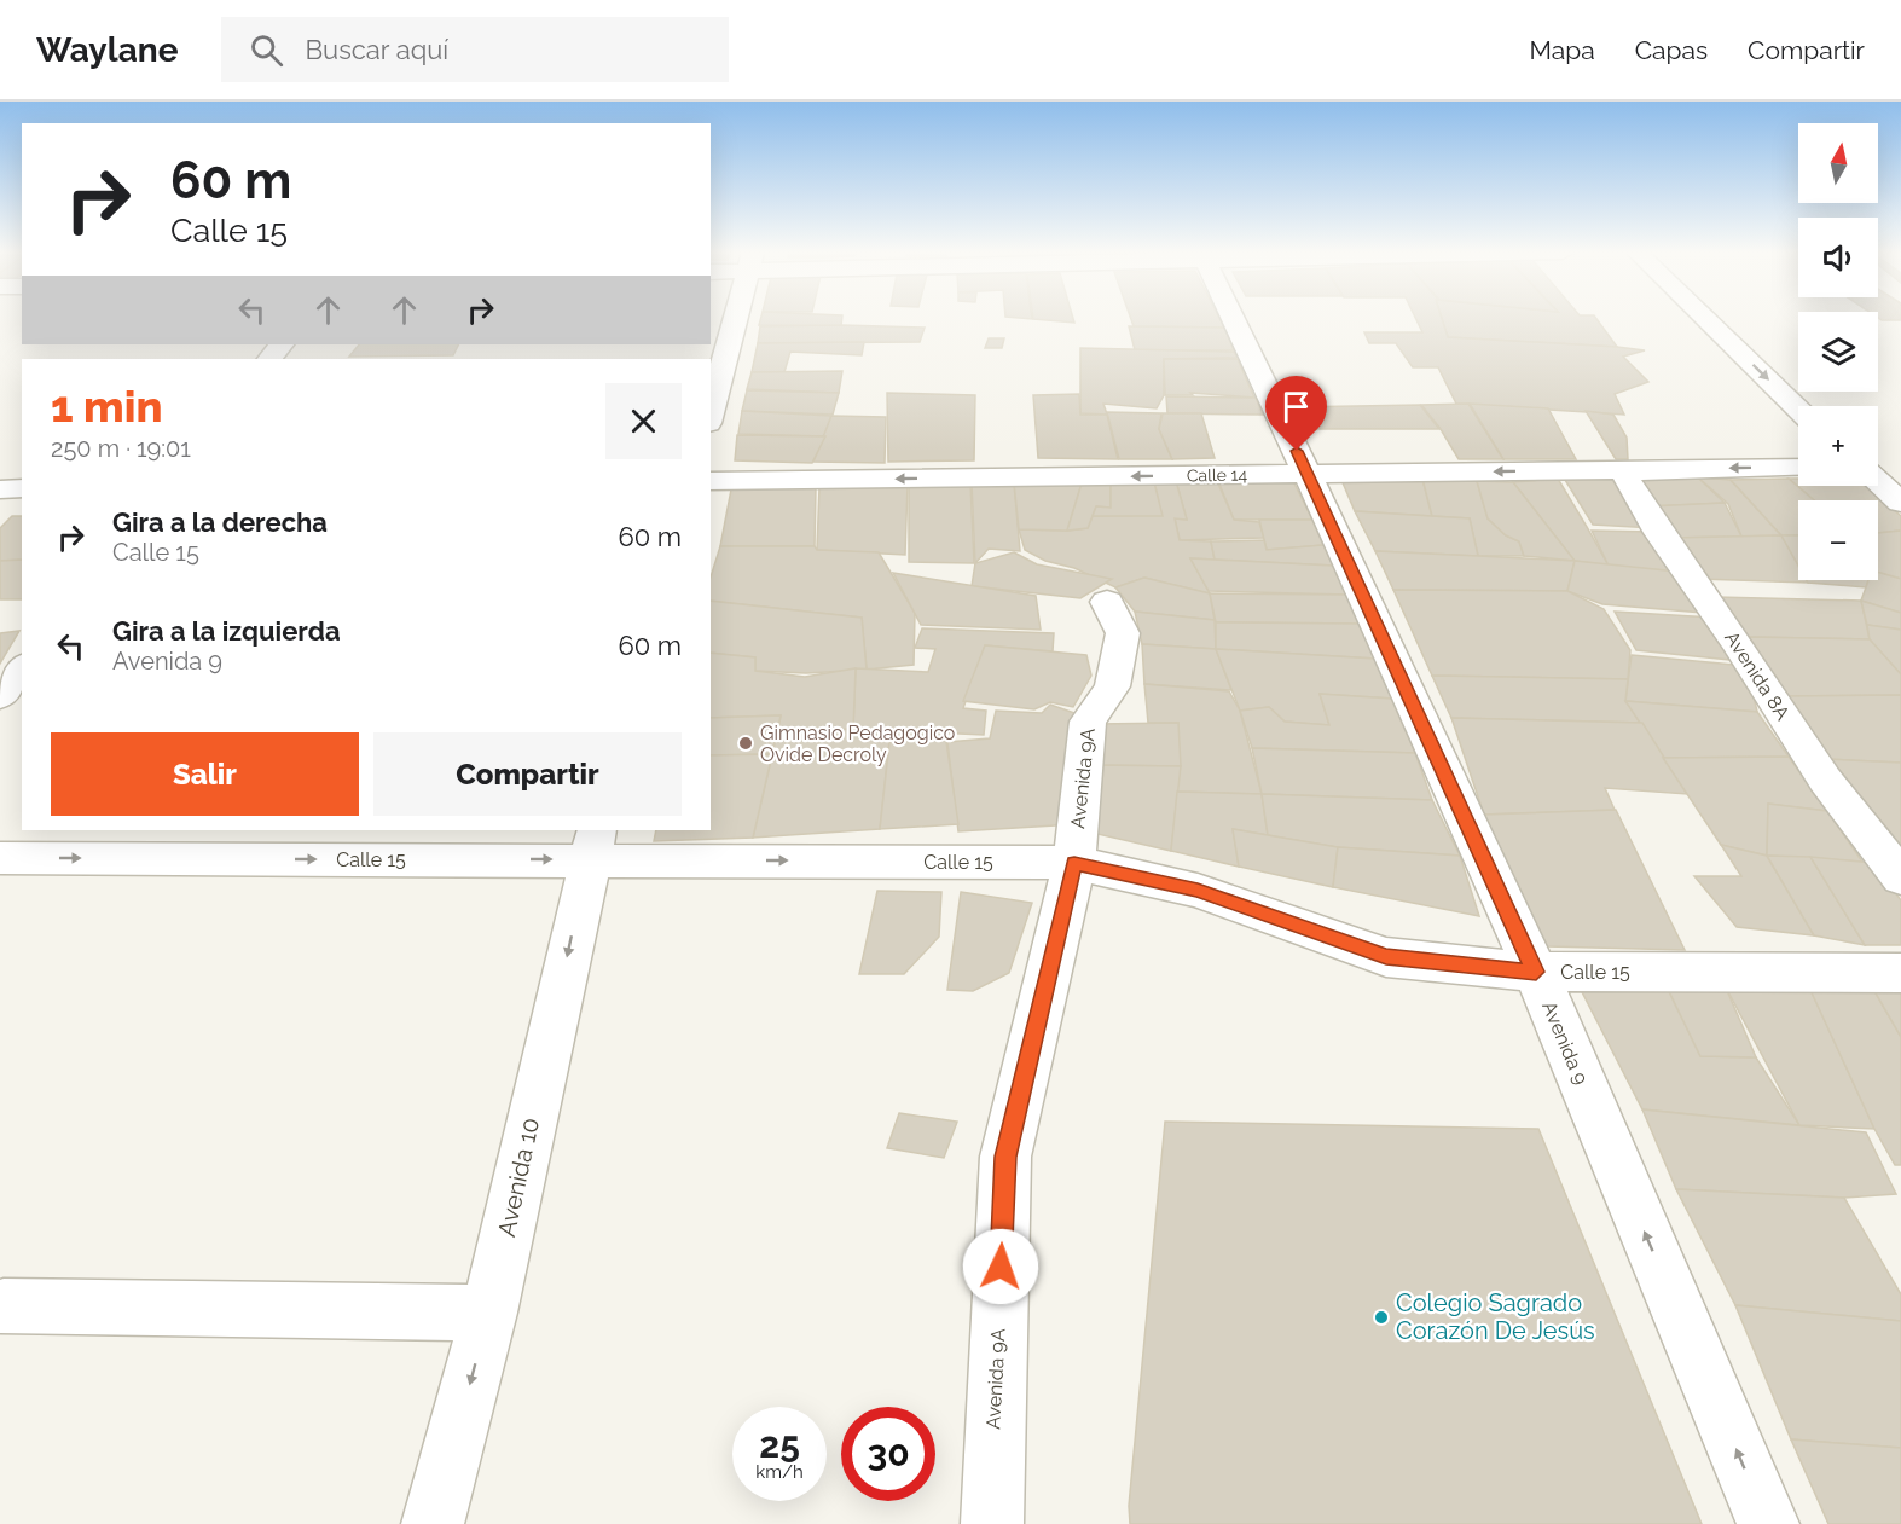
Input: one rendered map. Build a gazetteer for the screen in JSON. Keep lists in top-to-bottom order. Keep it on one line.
{"streets":{"street":["Calle 14","Avenida 8A","Avenida 9A","Calle 15","Avenida 9","Avenida 10"]},"crossings":[["Calle 14","Avenida 8A"],["Calle 14","Avenida 9"],["Avenida 9A","Calle 15"],["Calle 15","Avenida 9"],["Calle 15","Avenida 10"]],"one_way":["Calle 14","Calle 15","Avenida 9","Avenida 10"],"places":["Gimnasio Pedagogico Ovide Decroly","Colegio Sagrado Corazón De Jesús"],"north":"top","page":{"header":"Waylane","search":"Buscar aquí","nav":["Mapa","Capas","Compartir"],"map_buttons":["+","−"],"turn":["60 m","Calle 15"],"heading":["1 min","250 m · 19:01"],"list":[{"name":"Gira a la derecha","note":"Calle 15","value":"60 m"},{"name":"Gira a la izquierda","note":"Avenida 9","value":"60 m"}],"buttons":["Salir","Compartir"],"speed":"25 km/h","limit":"30"}}
